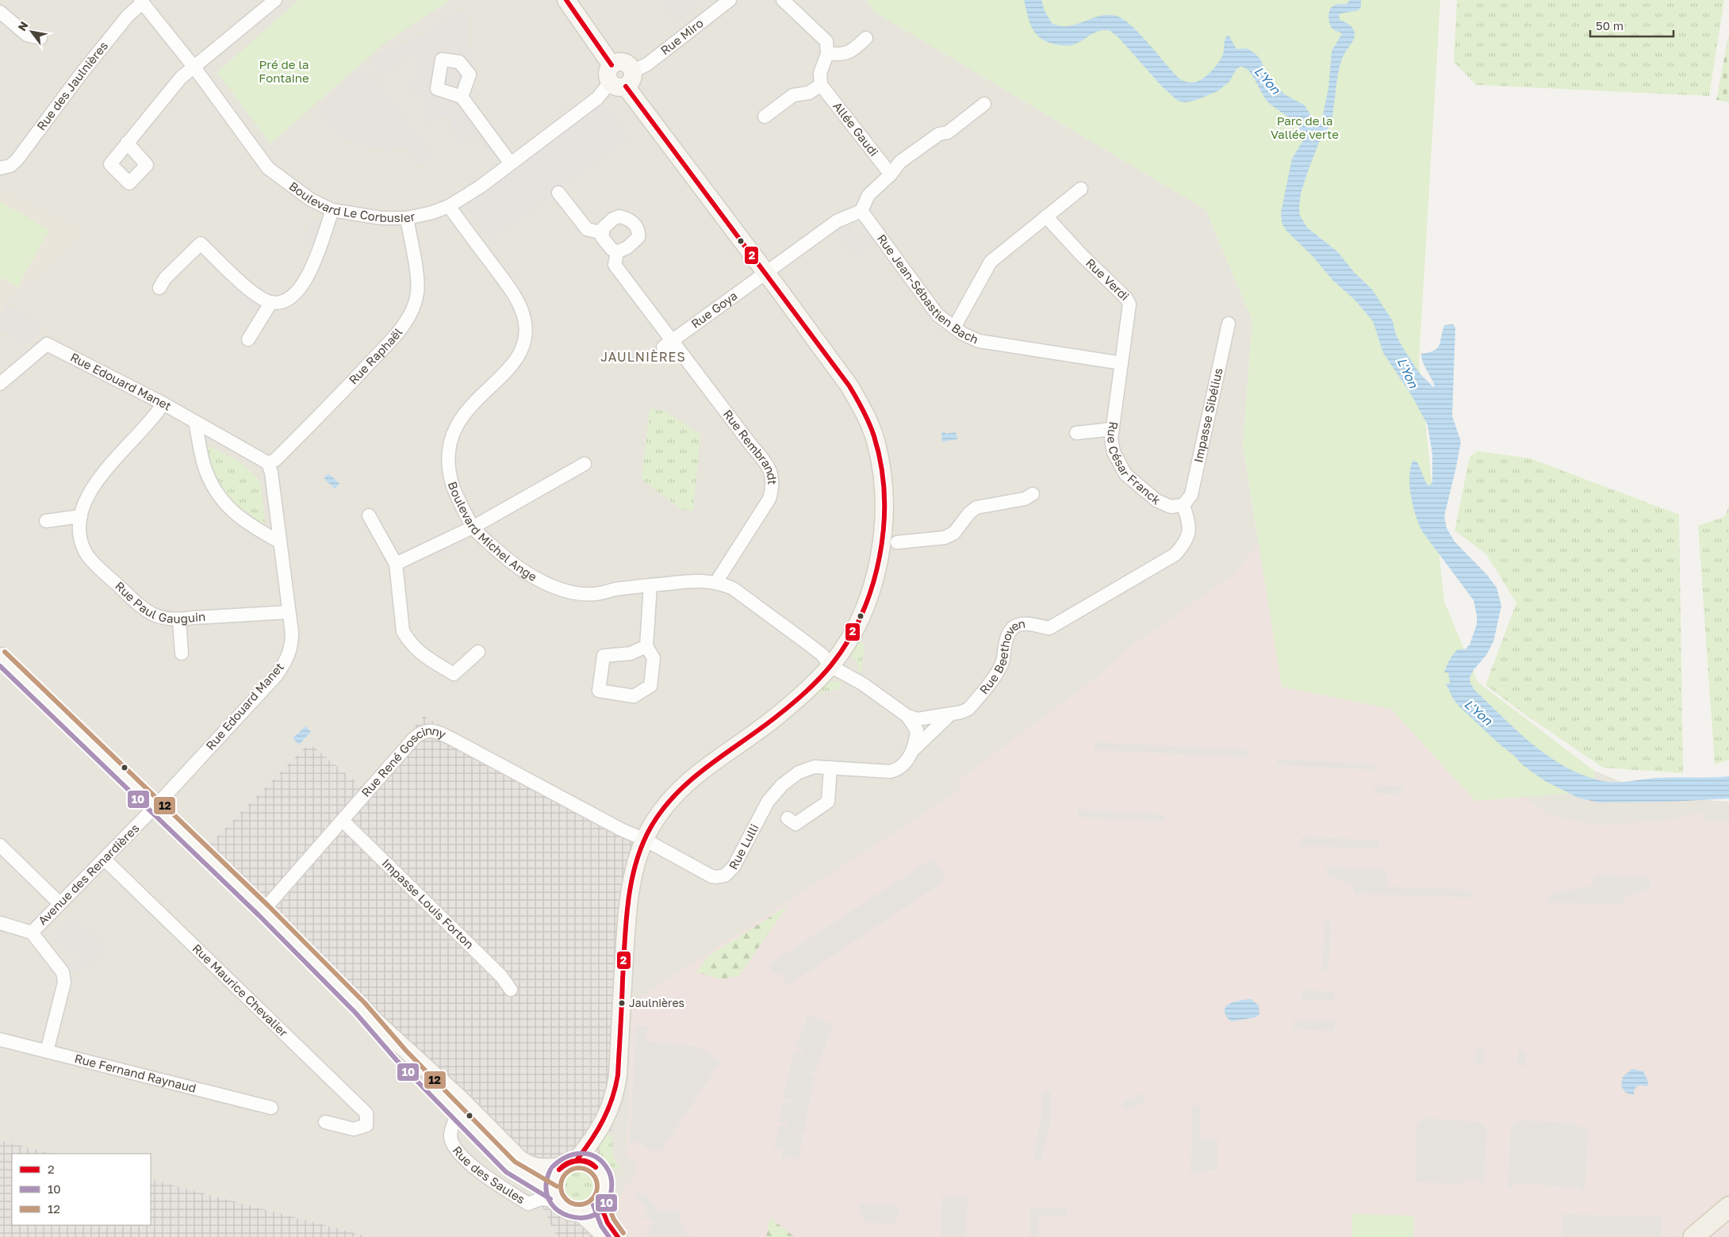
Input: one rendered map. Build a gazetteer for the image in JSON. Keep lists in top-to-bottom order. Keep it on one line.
{"streets":{"street":["Rue Miro","Rue des Jaulnières","Allée Gaudi","Boulevard Le Corbusier","Rue Verdi","Rue Jean-Sébastien Bach","Rue Goya","Rue Raphaël","Rue Edouard Manet","Impasse Sibélius","Rue Rembrandt","Rue César Franck","Boulevard Michel Ange","Rue Paul Gauguin","Rue Beethoven","Rue René Goscinny","Rue Lulli","Avenue des Renardières","Impasse Louis Forton","Rue Maurice Chevalier","Rue Fernand Raynaud","Rue des Saules"]},"crossings":[["Rue Miro","Boulevard Le Corbusier"],["Rue des Jaulnières","Boulevard Le Corbusier"],["Boulevard Le Corbusier","Rue Raphaël"],["Boulevard Le Corbusier","Boulevard Michel Ange"],["Rue Verdi","Rue Jean-Sébastien Bach"],["Rue Verdi","Rue César Franck"],["Rue Jean-Sébastien Bach","Rue César Franck"],["Rue Goya","Rue Rembrandt"],["Rue Raphaël","Rue Edouard Manet"],["Rue Edouard Manet","Rue Paul Gauguin"],["Rue Edouard Manet","Avenue des Renardières"],["Impasse Sibélius","Rue César Franck"],["Impasse Sibélius","Rue Beethoven"],["Rue Rembrandt","Boulevard Michel Ange"],["Rue César Franck","Rue Beethoven"],["Rue René Goscinny","Rue Lulli"],["Rue René Goscinny","Impasse Louis Forton"],["Avenue des Renardières","Rue Maurice Chevalier"],["Avenue des Renardières","Rue Fernand Raynaud"]],"districts":["JAULNIÈRES"],"water":["L'Yon"],"parks":["Pré de la Fontaine","Parc de la Vallée verte"],"places":["Jaulnières"],"lines":["transit line 2","transit line 12","transit line 10"],"legend":["2","10","12"],"scale_bar":"50 m","north":"top left"}
